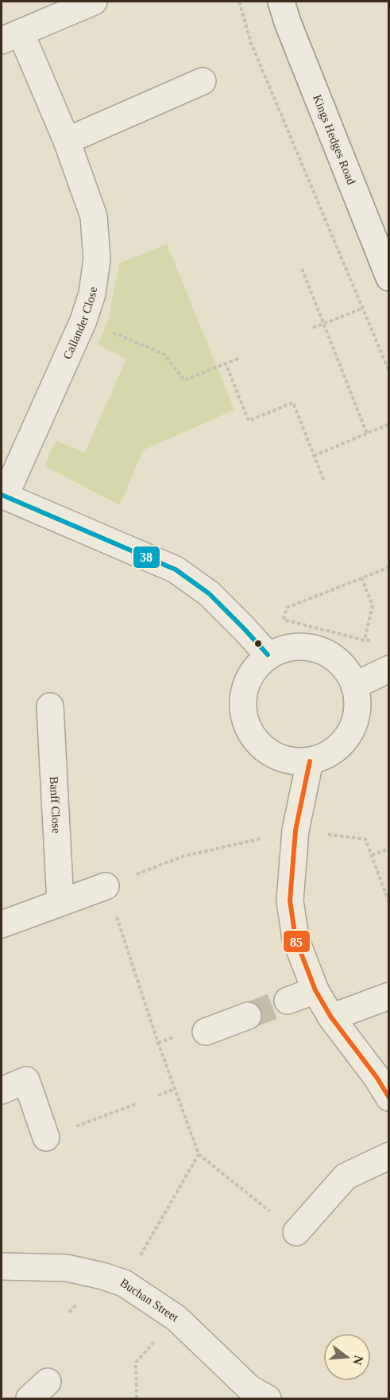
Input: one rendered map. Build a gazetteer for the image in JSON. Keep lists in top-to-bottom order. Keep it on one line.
{"streets":{"street":["Kings Hedges Road","Callander Close","Banff Close","Buchan Street"]},"lines":["transit line 38","transit line 85"],"north":"right"}
